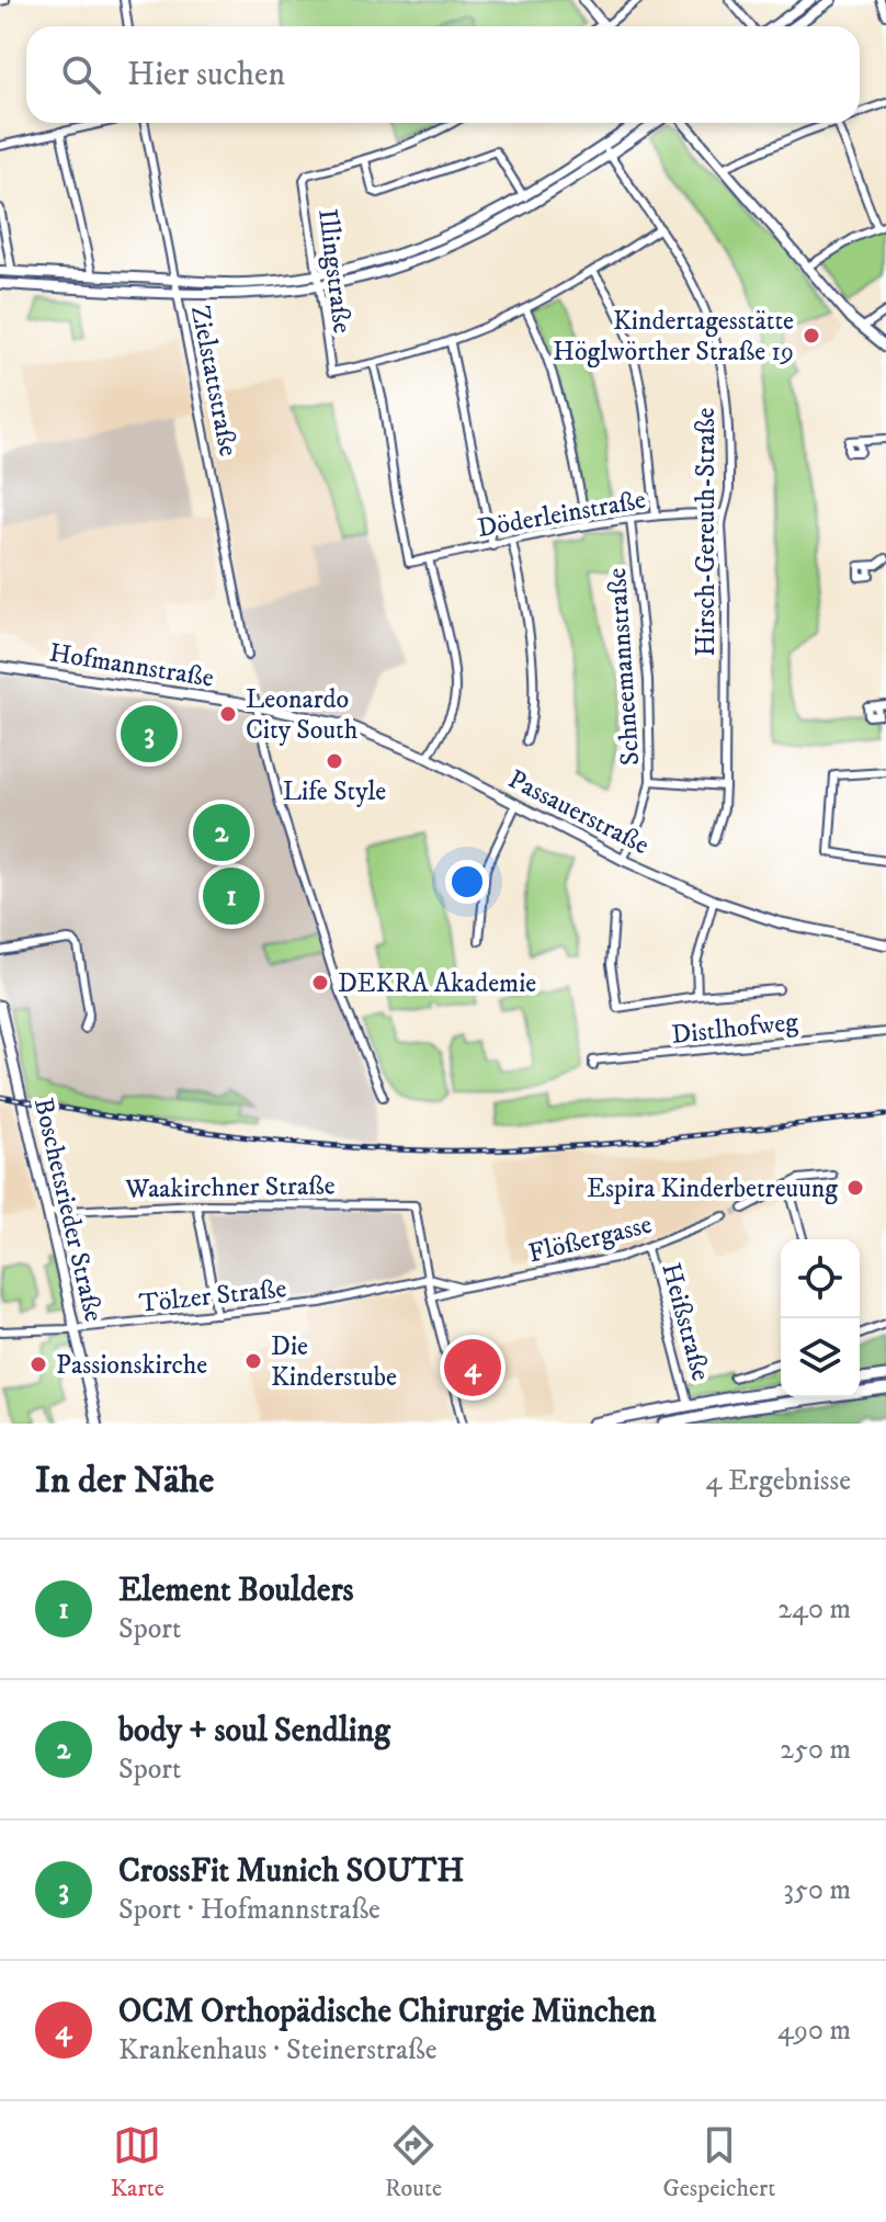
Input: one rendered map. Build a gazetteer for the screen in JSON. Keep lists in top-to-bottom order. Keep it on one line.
{"streets":{"main road":["Hofmannstraße","Passauerstraße","Boschetsrieder Straße"],"street":["Illingstraße","Zielstattstraße","Döderleinstraße","Hirsch-Gereuth-Straße","Schneemannstraße","Distlhofweg","Waakirchner Straße","Flößergasse","Tölzer Straße","Heißstraße"]},"crossings":[["Illingstraße","Döderleinstraße"],["Döderleinstraße","Hirsch-Gereuth-Straße"],["Döderleinstraße","Schneemannstraße"],["Hofmannstraße","Passauerstraße"],["Schneemannstraße","Passauerstraße"],["Waakirchner Straße","Boschetsrieder Straße"],["Waakirchner Straße","Flößergasse"],["Waakirchner Straße","Tölzer Straße"],["Boschetsrieder Straße","Tölzer Straße"],["Flößergasse","Tölzer Straße"],["Flößergasse","Heißstraße"]],"places":["Kindertagesstätte Höglwörther Straße 19","Leonardo City South","Life Style","DEKRA Akademie","Espira Kinderbetreuung","Die Kinderstube","Passionskirche"],"page":{"search":"Hier suchen","pins":["3","2","1","4"],"heading":["In der Nähe","4 Ergebnisse"],"list":[{"mark":"1","name":"Element Boulders","note":"Sport","value":"240 m"},{"mark":"2","name":"body + soul Sendling","note":"Sport","value":"250 m"},{"mark":"3","name":"CrossFit Munich SOUTH","note":"Sport · Hofmannstraße","value":"350 m"},{"mark":"4","name":"OCM Orthopädische Chirurgie München","note":"Krankenhaus · Steinerstraße","value":"490 m"}],"nav":["Karte","Route","Gespeichert"]}}
